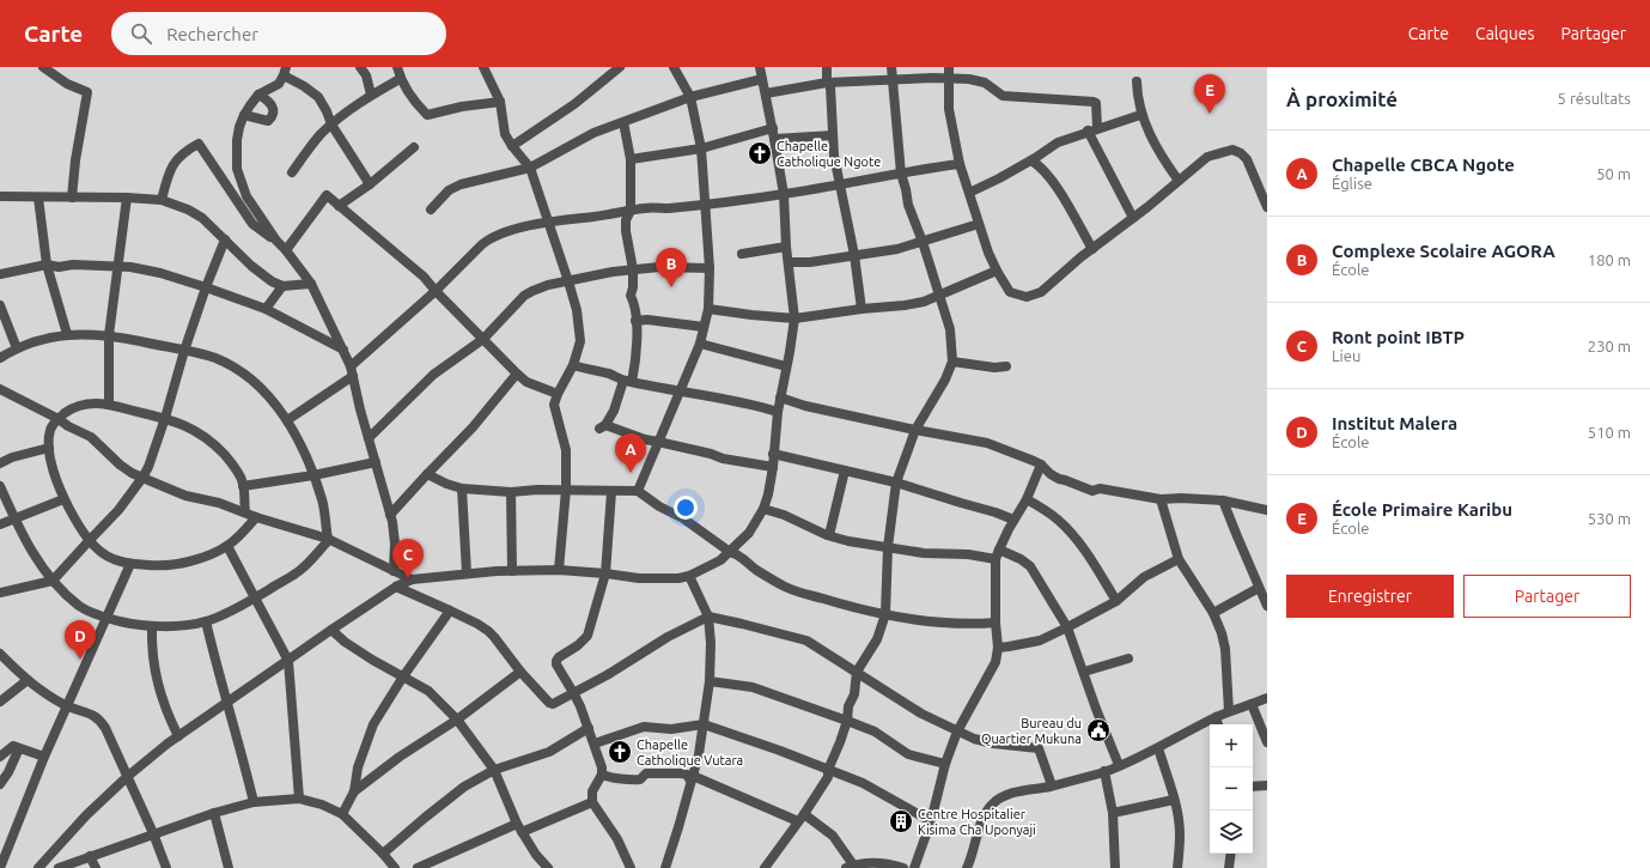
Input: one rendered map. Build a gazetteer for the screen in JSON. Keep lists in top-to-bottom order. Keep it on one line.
{"places":{"church":["Chapelle Catholique Ngote","Chapelle Catholique Vutara"],"public building":["Bureau du Quartier Mukuna"],"building":["Centre Hospitalier Kisima Cha Uponyaji"]},"page":{"header":"Carte","search":"Rechercher","nav":["Carte","Calques","Partager"],"heading":["À proximité","5 résultats"],"pins":["E","B","A","C","D"],"list":[{"mark":"A","name":"Chapelle CBCA Ngote","note":"Église","value":"50 m"},{"mark":"B","name":"Complexe Scolaire AGORA","note":"École","value":"180 m"},{"mark":"C","name":"Ront point IBTP","note":"Lieu","value":"230 m"},{"mark":"D","name":"Institut Malera","note":"École","value":"510 m"},{"mark":"E","name":"École Primaire Karibu","note":"École","value":"530 m"}],"buttons":["Enregistrer","Partager"],"map_buttons":["+","−"]}}
